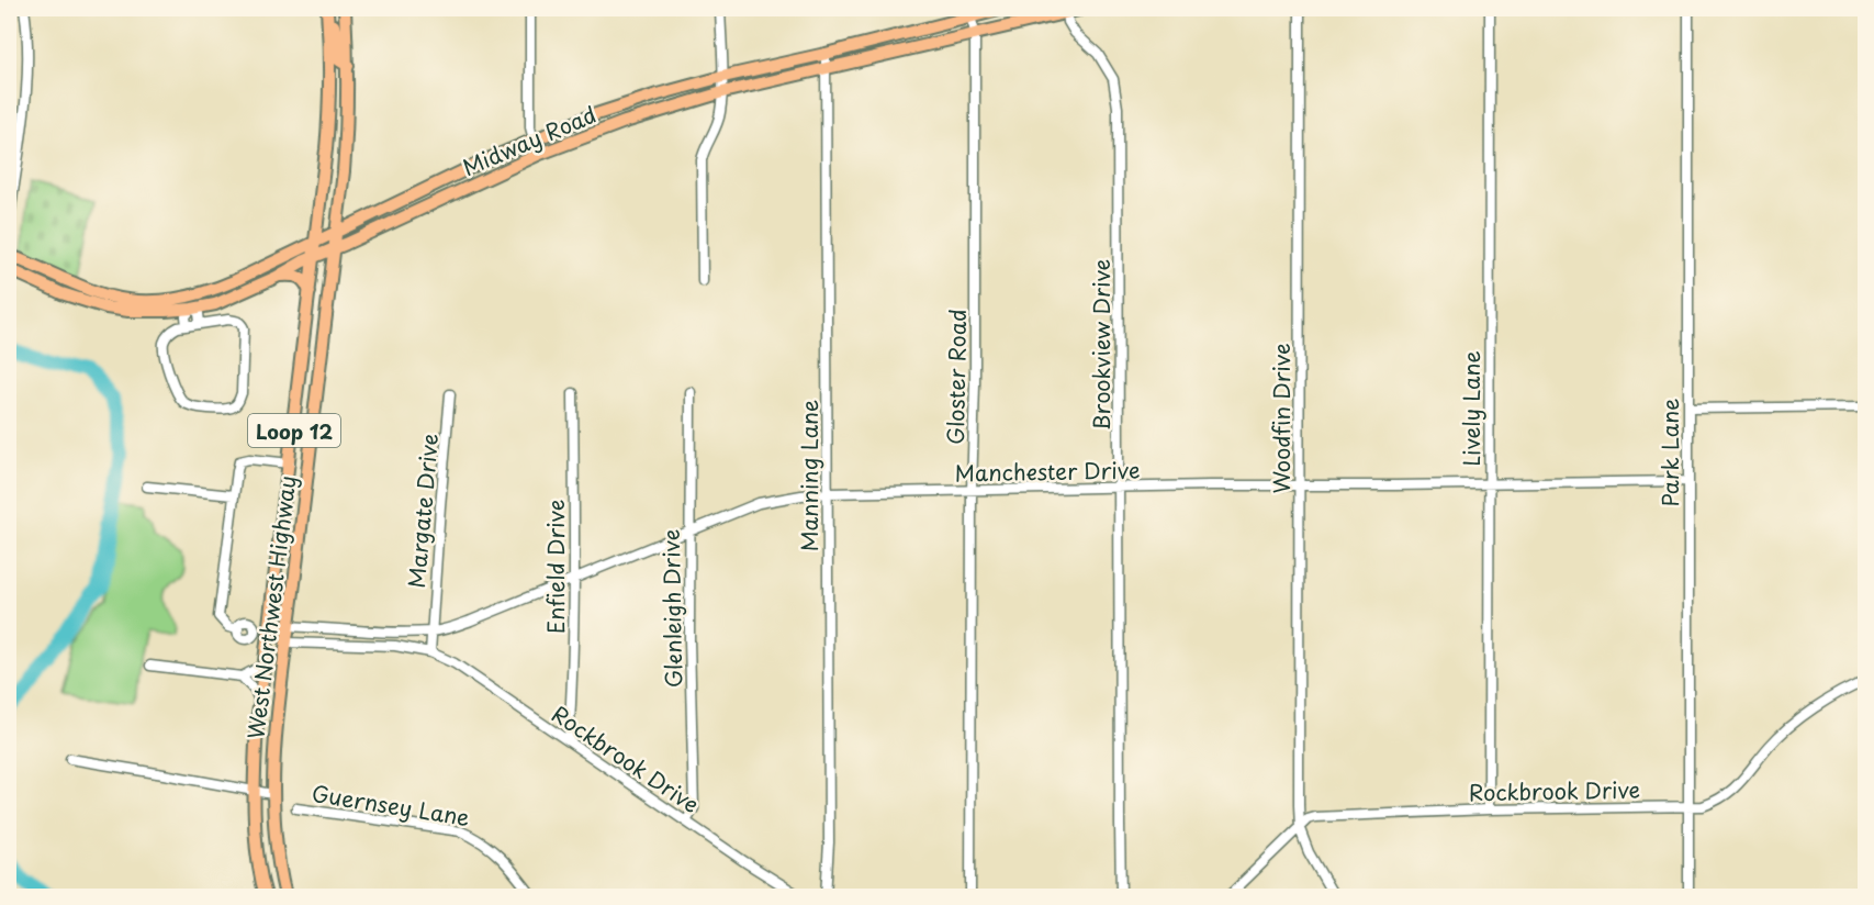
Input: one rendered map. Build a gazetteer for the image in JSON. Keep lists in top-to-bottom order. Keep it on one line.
{"streets":{"main road":["Midway Road","Loop 12","West Northwest Highway"],"street":["Brookview Drive","Gloster Road","Lively Lane","Woodfin Drive","Park Lane","Manchester Drive","Manning Lane","Margate Drive","Enfield Drive","Glenleigh Drive","Rockbrook Drive","Guernsey Lane"]},"crossings":[["Midway Road","Brookview Drive"],["Midway Road","Gloster Road"],["Midway Road","Manning Lane"],["Midway Road","West Northwest Highway"],["Brookview Drive","Manchester Drive"],["Gloster Road","Manchester Drive"],["Lively Lane","Manchester Drive"],["Lively Lane","Rockbrook Drive"],["Woodfin Drive","Manchester Drive"],["Woodfin Drive","Rockbrook Drive"],["Park Lane","Manchester Drive"],["Park Lane","Rockbrook Drive"],["Manchester Drive","Manning Lane"],["Manchester Drive","Margate Drive"],["Manchester Drive","Enfield Drive"],["Manchester Drive","Glenleigh Drive"],["Enfield Drive","Rockbrook Drive"],["West Northwest Highway","Rockbrook Drive"],["Glenleigh Drive","Rockbrook Drive"]]}
